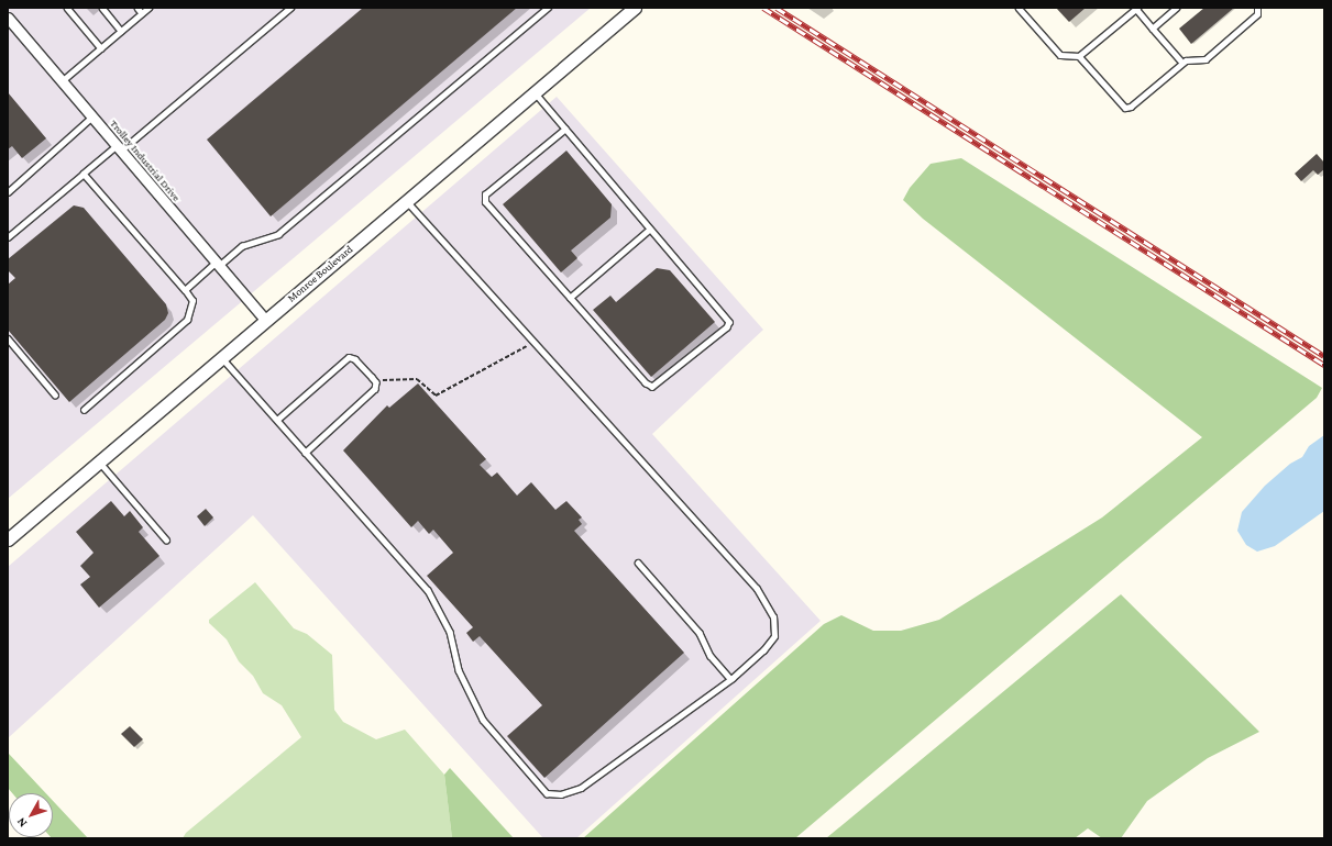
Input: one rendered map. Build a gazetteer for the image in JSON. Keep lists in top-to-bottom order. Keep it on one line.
{"streets":{"street":["Trolley Industrial Drive","Monroe Boulevard"]},"crossings":[["Trolley Industrial Drive","Monroe Boulevard"]],"north":"bottom left"}
